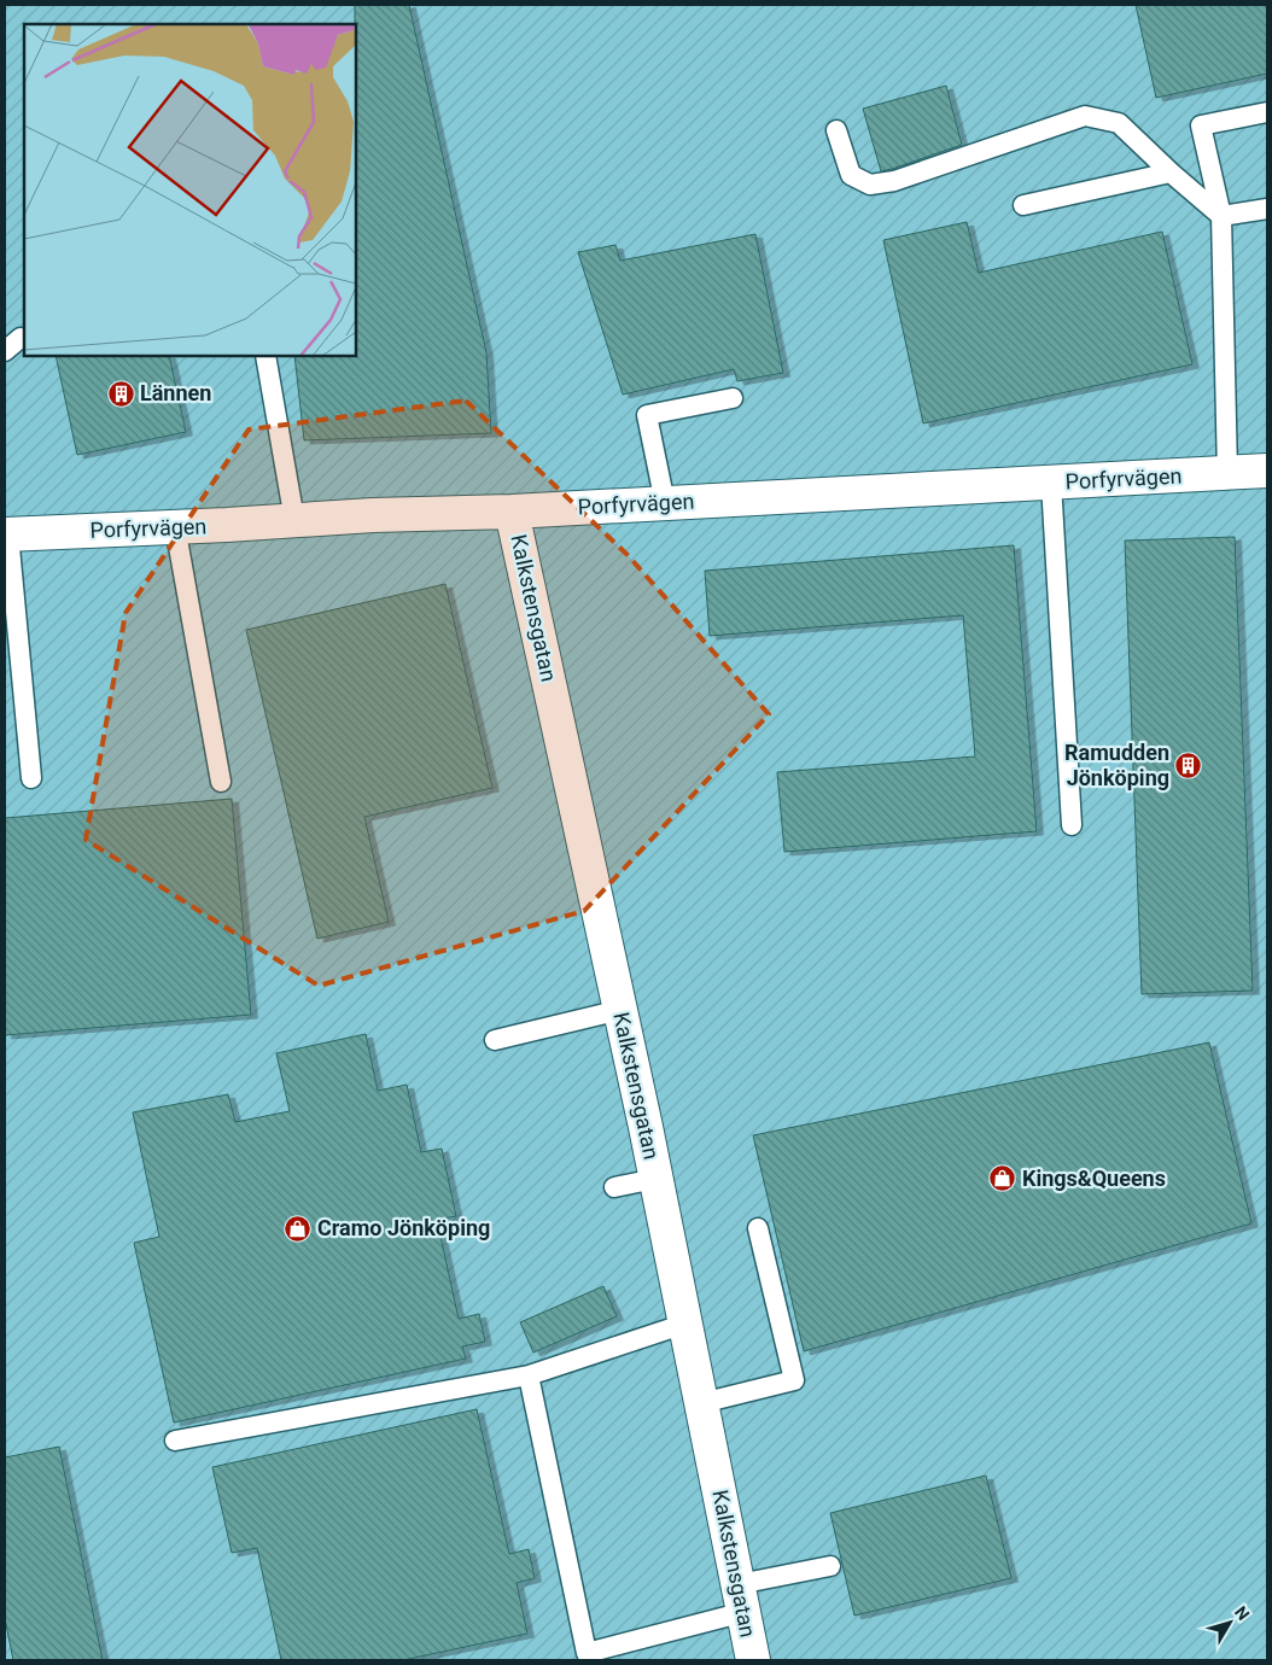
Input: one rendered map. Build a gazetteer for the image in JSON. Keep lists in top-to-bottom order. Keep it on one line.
{"streets":{"street":["Porfyrvägen","Kalkstensgatan"]},"crossings":[["Porfyrvägen","Kalkstensgatan"]],"places":{"building":["Lännen","Ramudden Jönköping"],"shop":["Kings&Queens","Cramo Jönköping"]},"north":"top right"}
